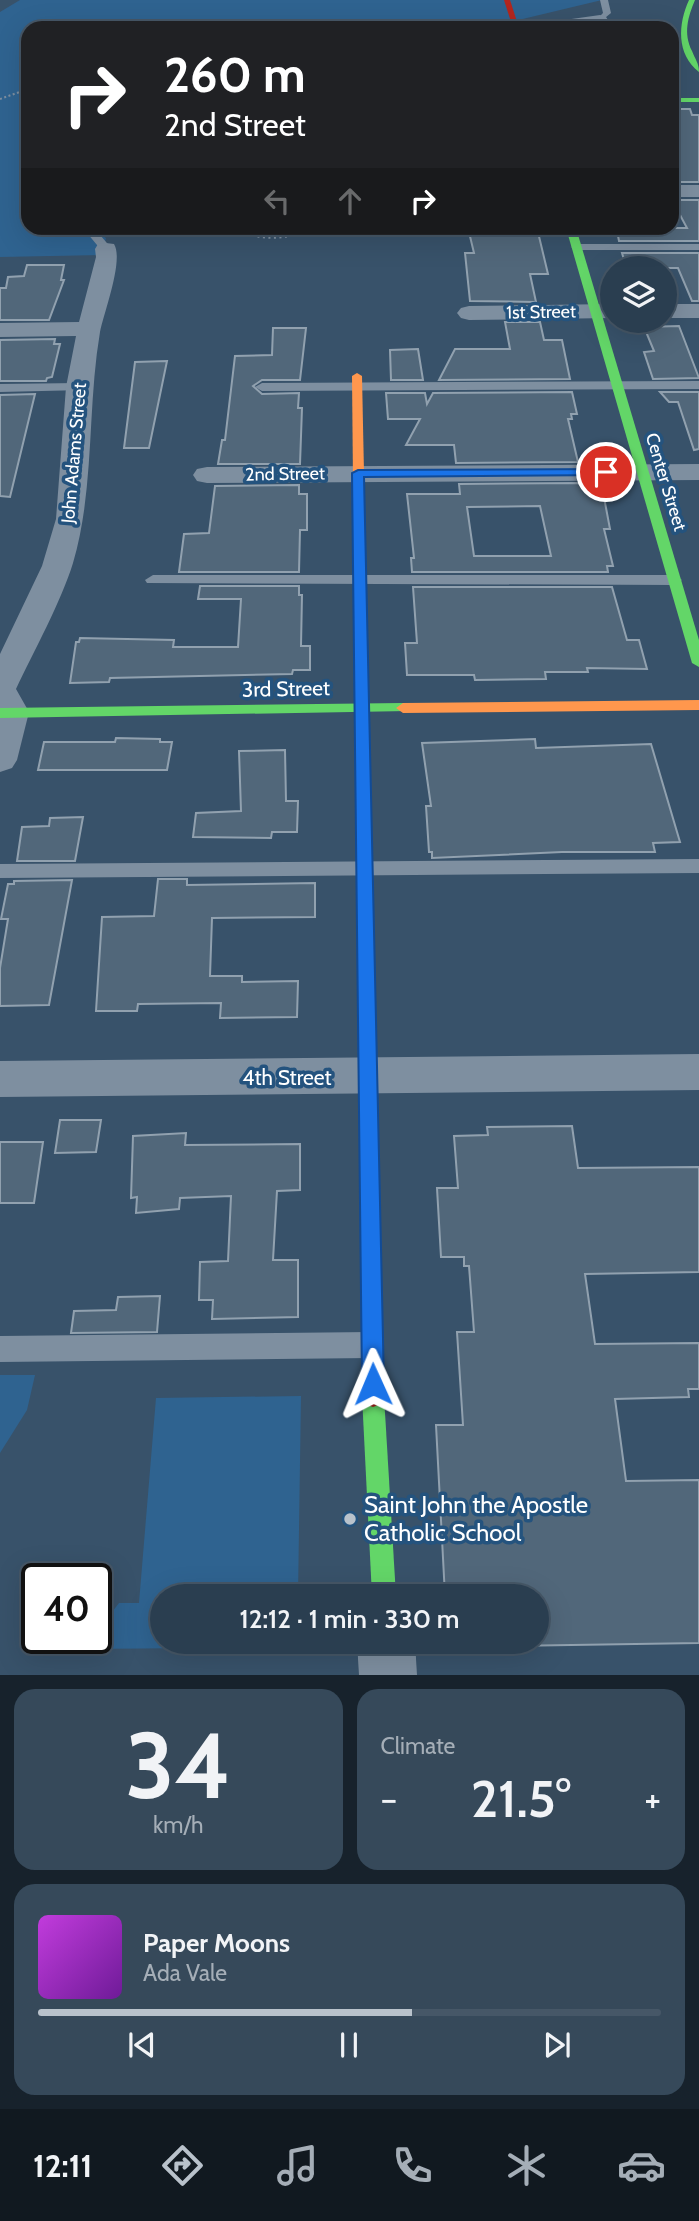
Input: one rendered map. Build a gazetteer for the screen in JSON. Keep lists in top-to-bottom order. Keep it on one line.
{"streets":{"street":["1st Street","John Adams Street","2nd Street","Center Street","3rd Street","4th Street"]},"crossings":[["John Adams Street","3rd Street"],["2nd Street","Center Street"]],"places":["Saint John the Apostle Catholic School"],"page":{"turn":["260 m","2nd Street"],"limit":"40","trip":"12:12 · 1 min · 330 m","tile":[["34","km/h"],"Climate"],"heat":["−","21.5°","+"],"song":["Paper Moons","Ada Vale"],"tabs":"12:11"}}
